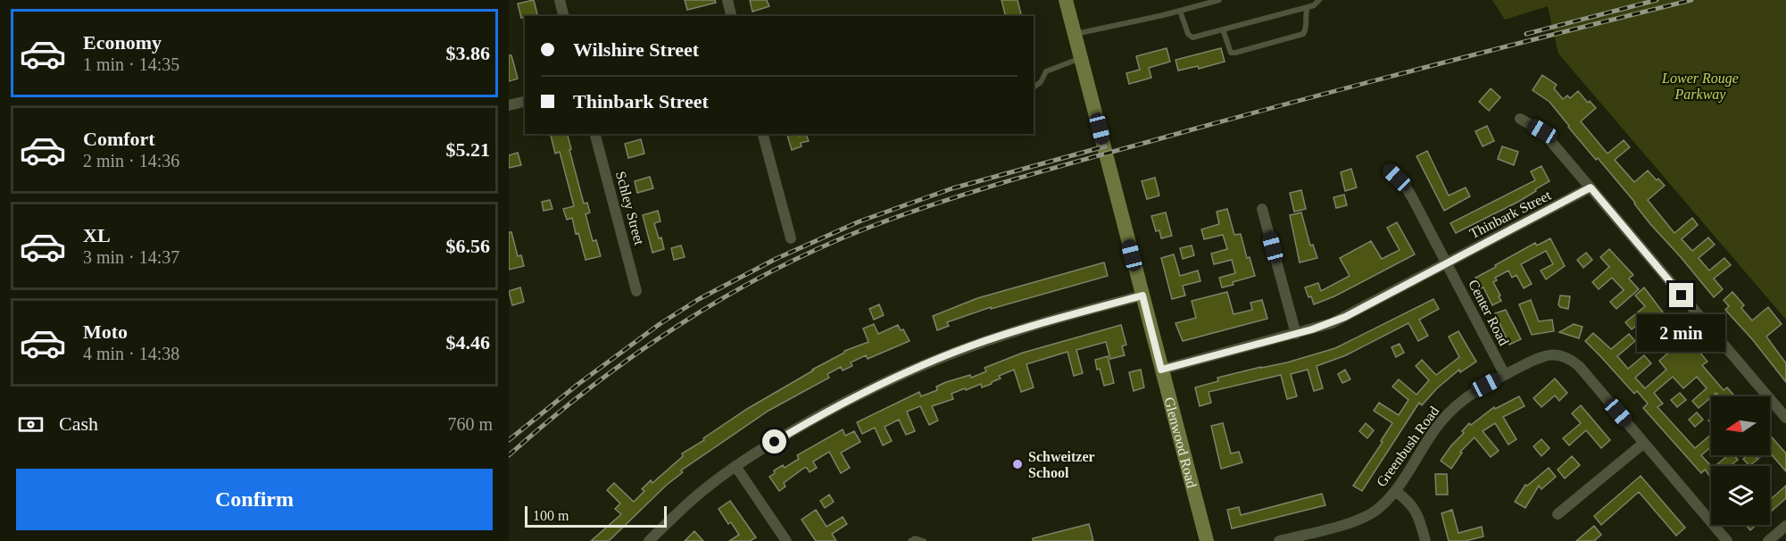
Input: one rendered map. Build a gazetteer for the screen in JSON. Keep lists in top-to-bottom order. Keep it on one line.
{"streets":{"street":["Schley Street","Thinbark Street","Center Road","Glenwood Road","Greenbush Road"]},"crossings":[["Thinbark Street","Center Road"],["Thinbark Street","Glenwood Road"],["Center Road","Greenbush Road"]],"parks":["Lower Rouge Parkway"],"places":["Schweitzer School"],"scale_bar":"100 m","north":"left","page":{"list":[{"name":"Economy","note":"1 min · 14:35","value":"$3.86"},{"name":"Comfort","note":"2 min · 14:36","value":"$5.21"},{"name":"XL","note":"3 min · 14:37","value":"$6.56"},{"name":"Moto","note":"4 min · 14:38","value":"$4.46"}],"banner":["Wilshire Street","Thinbark Street"],"bubble":"2 min","pay":["Cash","760 m"],"buttons":"Confirm","scale":"100 m"}}
